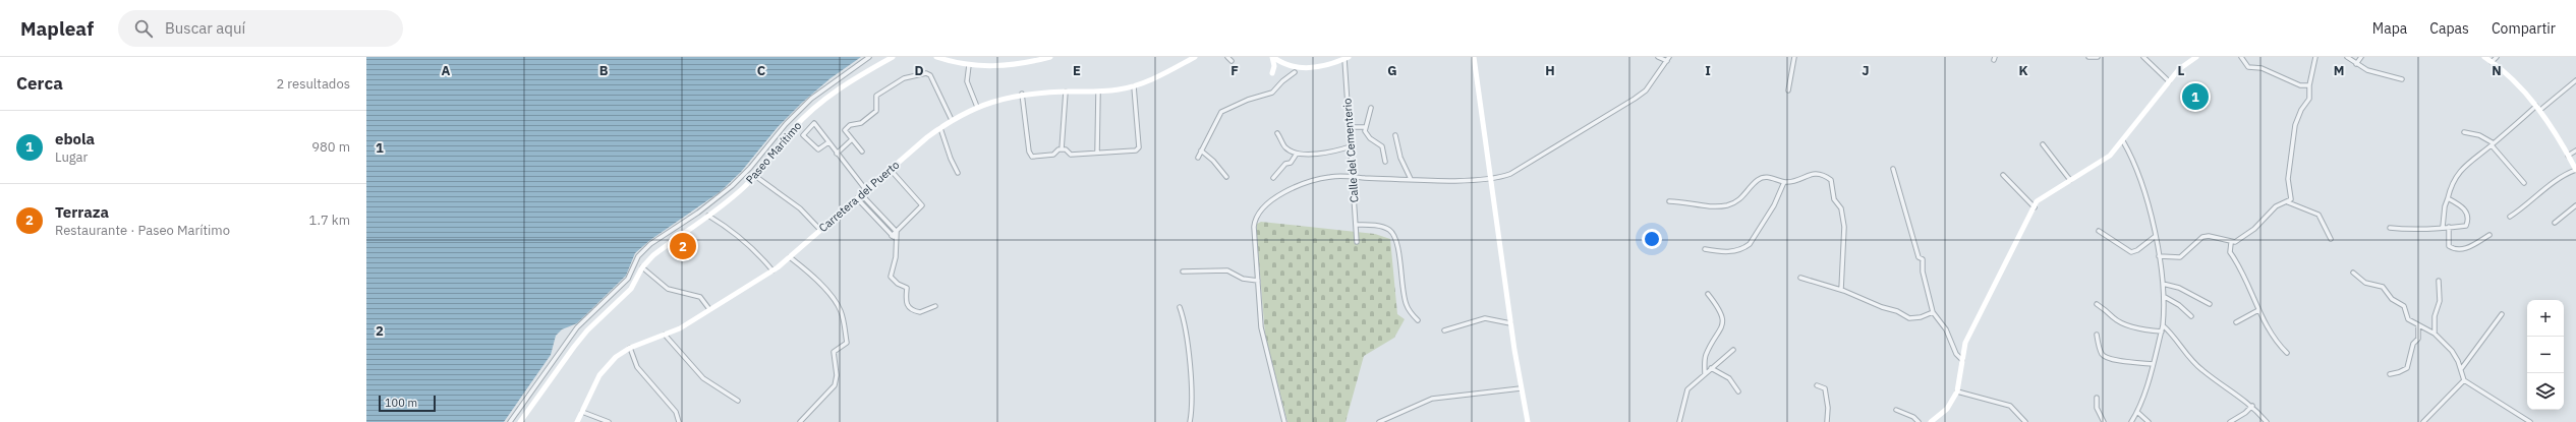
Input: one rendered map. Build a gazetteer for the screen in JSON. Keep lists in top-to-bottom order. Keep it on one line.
{"streets":{"main road":["Paseo Marítimo","Carretera del Puerto"],"street":["Calle del Cementerio"]},"scale_bar":"100 m","page":{"header":"Mapleaf","search":"Buscar aquí","nav":["Mapa","Capas","Compartir"],"heading":["Cerca","2 resultados"],"pins":["1","2"],"list":[{"mark":"1","name":"ebola","note":"Lugar","value":"980 m"},{"mark":"2","name":"Terraza","note":"Restaurante · Paseo Marítimo","value":"1.7 km"}],"map_buttons":["+","−"],"scale":"100 m"},"grid":{"columns":["A","B","C","D","E","F","G","H","I","J","K","L","M","N"],"rows":["1","2"]}}
